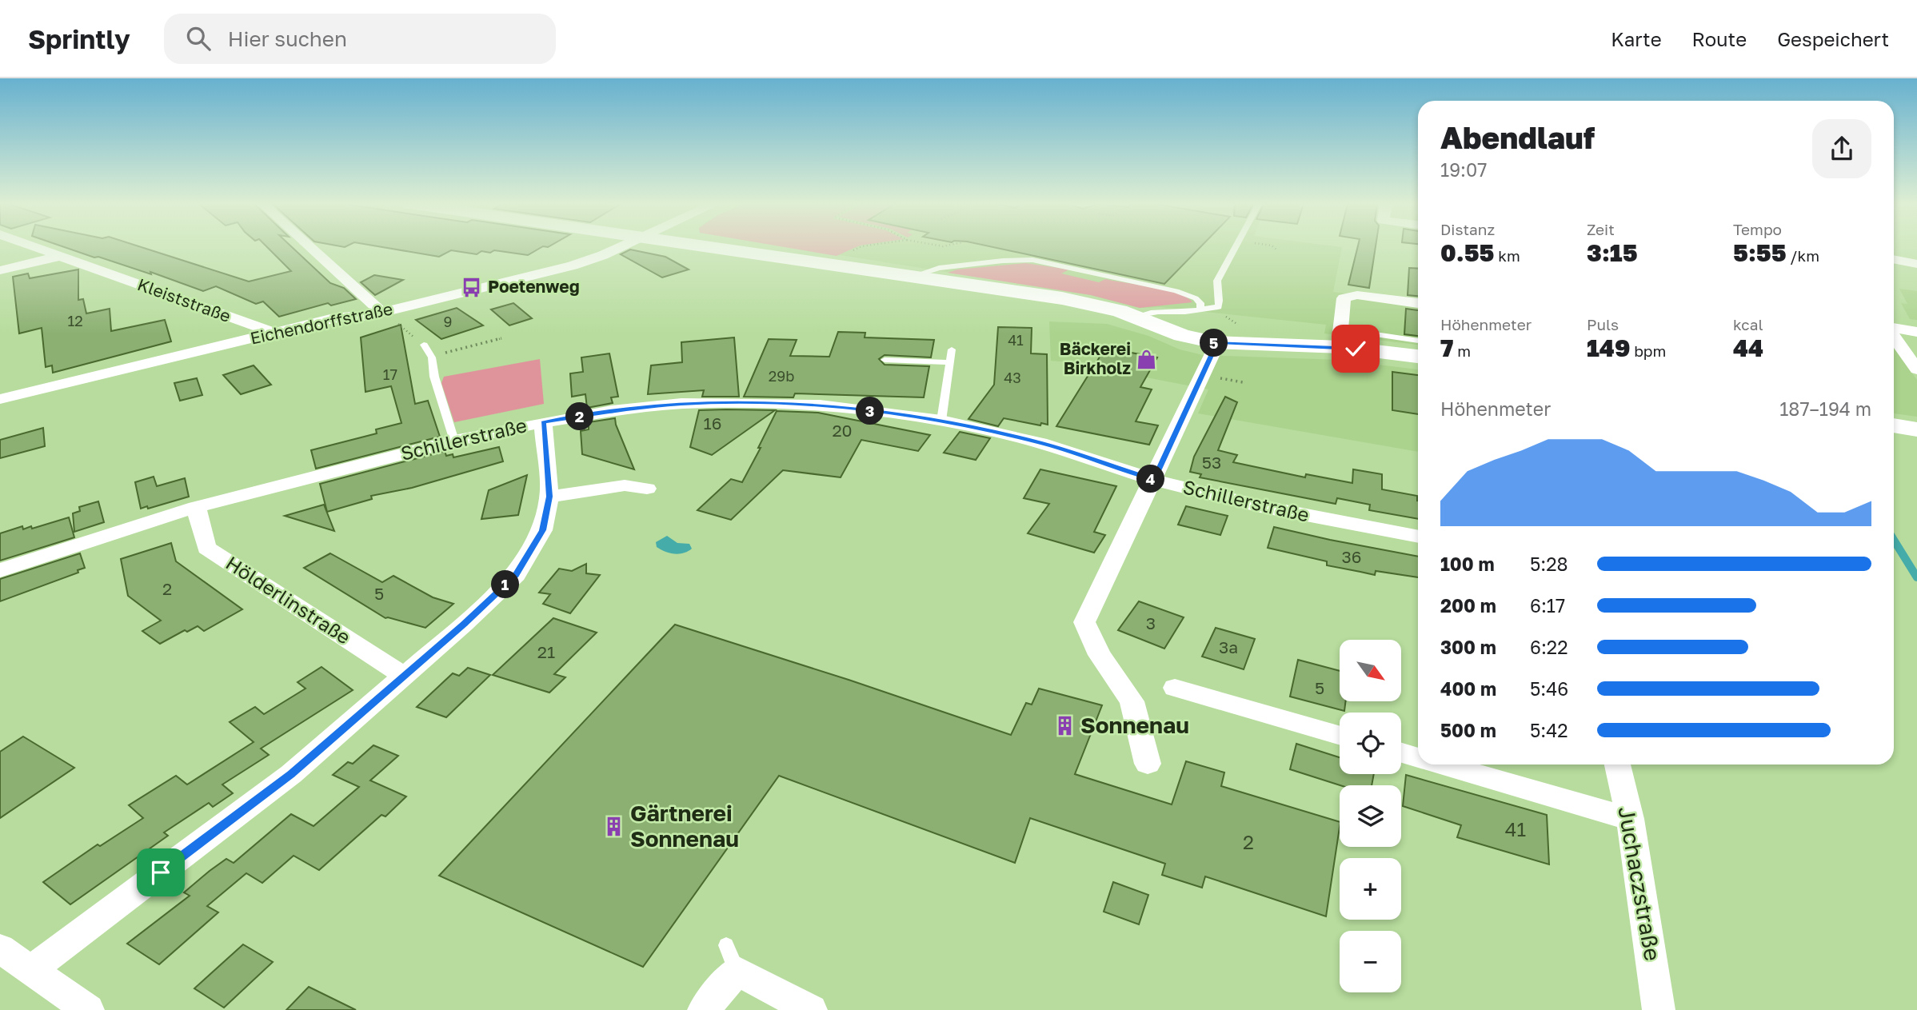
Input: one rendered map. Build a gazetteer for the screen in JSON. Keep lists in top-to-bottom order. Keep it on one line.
{"streets":{"street":["Kleiststraße","Eichendorffstraße","Schillerstraße","Hölderlinstraße","Juchaczstraße"]},"crossings":[["Kleiststraße","Eichendorffstraße"],["Schillerstraße","Hölderlinstraße"]],"places":{"bus stop":["Poetenweg"],"shop":["Bäckerei Birkholz"],"building":["Sonnenau","Gärtnerei Sonnenau"]},"house_numbers":["12","9","41","17","29b","43","16","20","53","36","2","5","3","3a","21","5","41","2"],"north":"bottom right","page":{"header":"Sprintly","search":"Hier suchen","nav":["Karte","Route","Gespeichert"],"heading":["Abendlauf","19:07"],"stats":[["Distanz","0.55 km"],["Zeit","3:15"],["Tempo","5:55 /km"],["Höhenmeter","7 m"],["Puls","149 bpm"],["kcal","44"]],"pins":["5","3","2","4","1"],"chart":["Höhenmeter","187–194 m"],"list":[{"name":"100 m","note":"5:28"},{"name":"200 m","note":"6:17"},{"name":"300 m","note":"6:22"},{"name":"400 m","note":"5:46"},{"name":"500 m","note":"5:42"}],"map_buttons":["+","−"]}}
